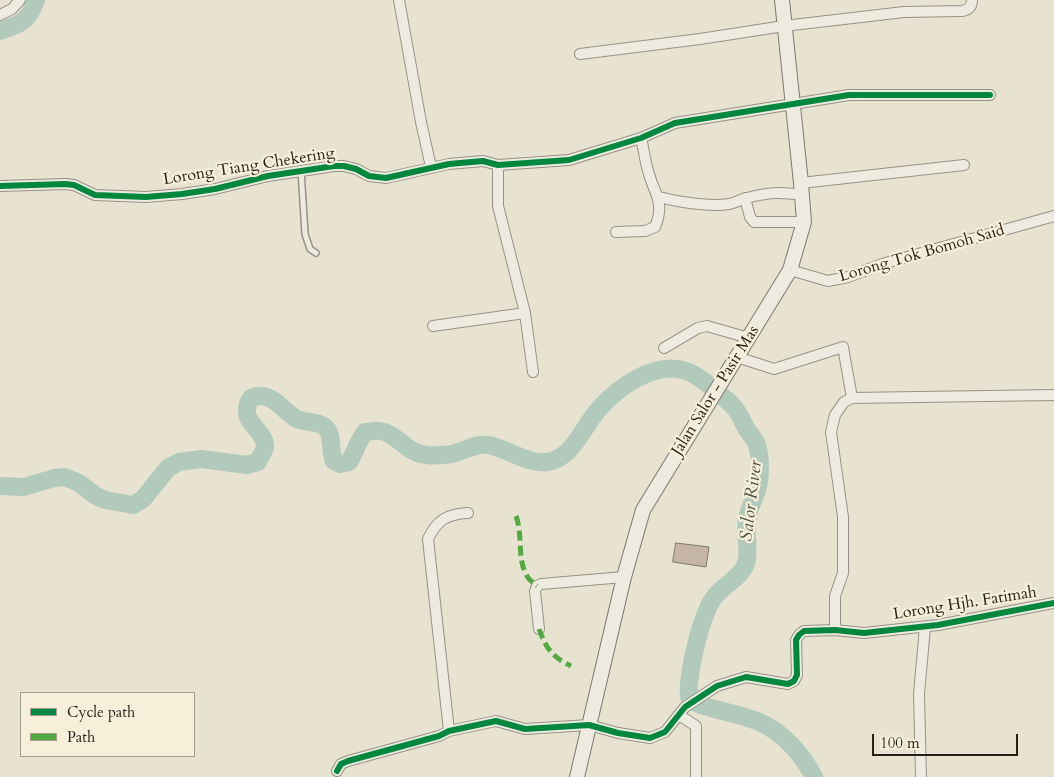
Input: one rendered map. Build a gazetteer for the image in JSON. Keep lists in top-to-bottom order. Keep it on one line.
{"streets":{"main road":["Jalan Salor - Pasir Mas"],"street":["Lorong Tiang Chekering","Lorong Tok Bomoh Said","Lorong Hjh. Fatimah"]},"crossings":[["Lorong Tiang Chekering","Jalan Salor - Pasir Mas"],["Lorong Tok Bomoh Said","Jalan Salor - Pasir Mas"],["Jalan Salor - Pasir Mas","Lorong Hjh. Fatimah"]],"water":["Salor River"],"legend":["Cycle path","Path"],"scale_bar":"100 m"}
